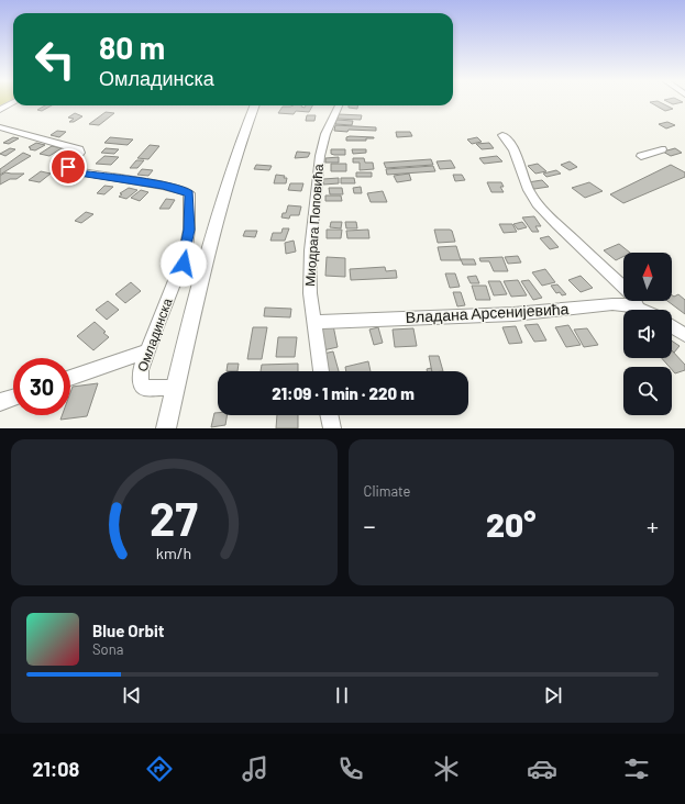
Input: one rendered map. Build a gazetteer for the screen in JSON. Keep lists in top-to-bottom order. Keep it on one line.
{"streets":{"street":["Миодрага Поповића","Владана Арсенијевића","Омладинска"]},"crossings":[["Миодрага Поповића","Владана Арсенијевића"]],"north":"top","page":{"turn":["80 m","Омладинска"],"limit":"30","trip":"21:09 · 1 min · 220 m","tile":"Climate","heat":["−","20°","+"],"song":["Blue Orbit","Sona"],"tabs":"21:08","gauge":["27","km/h"]}}
